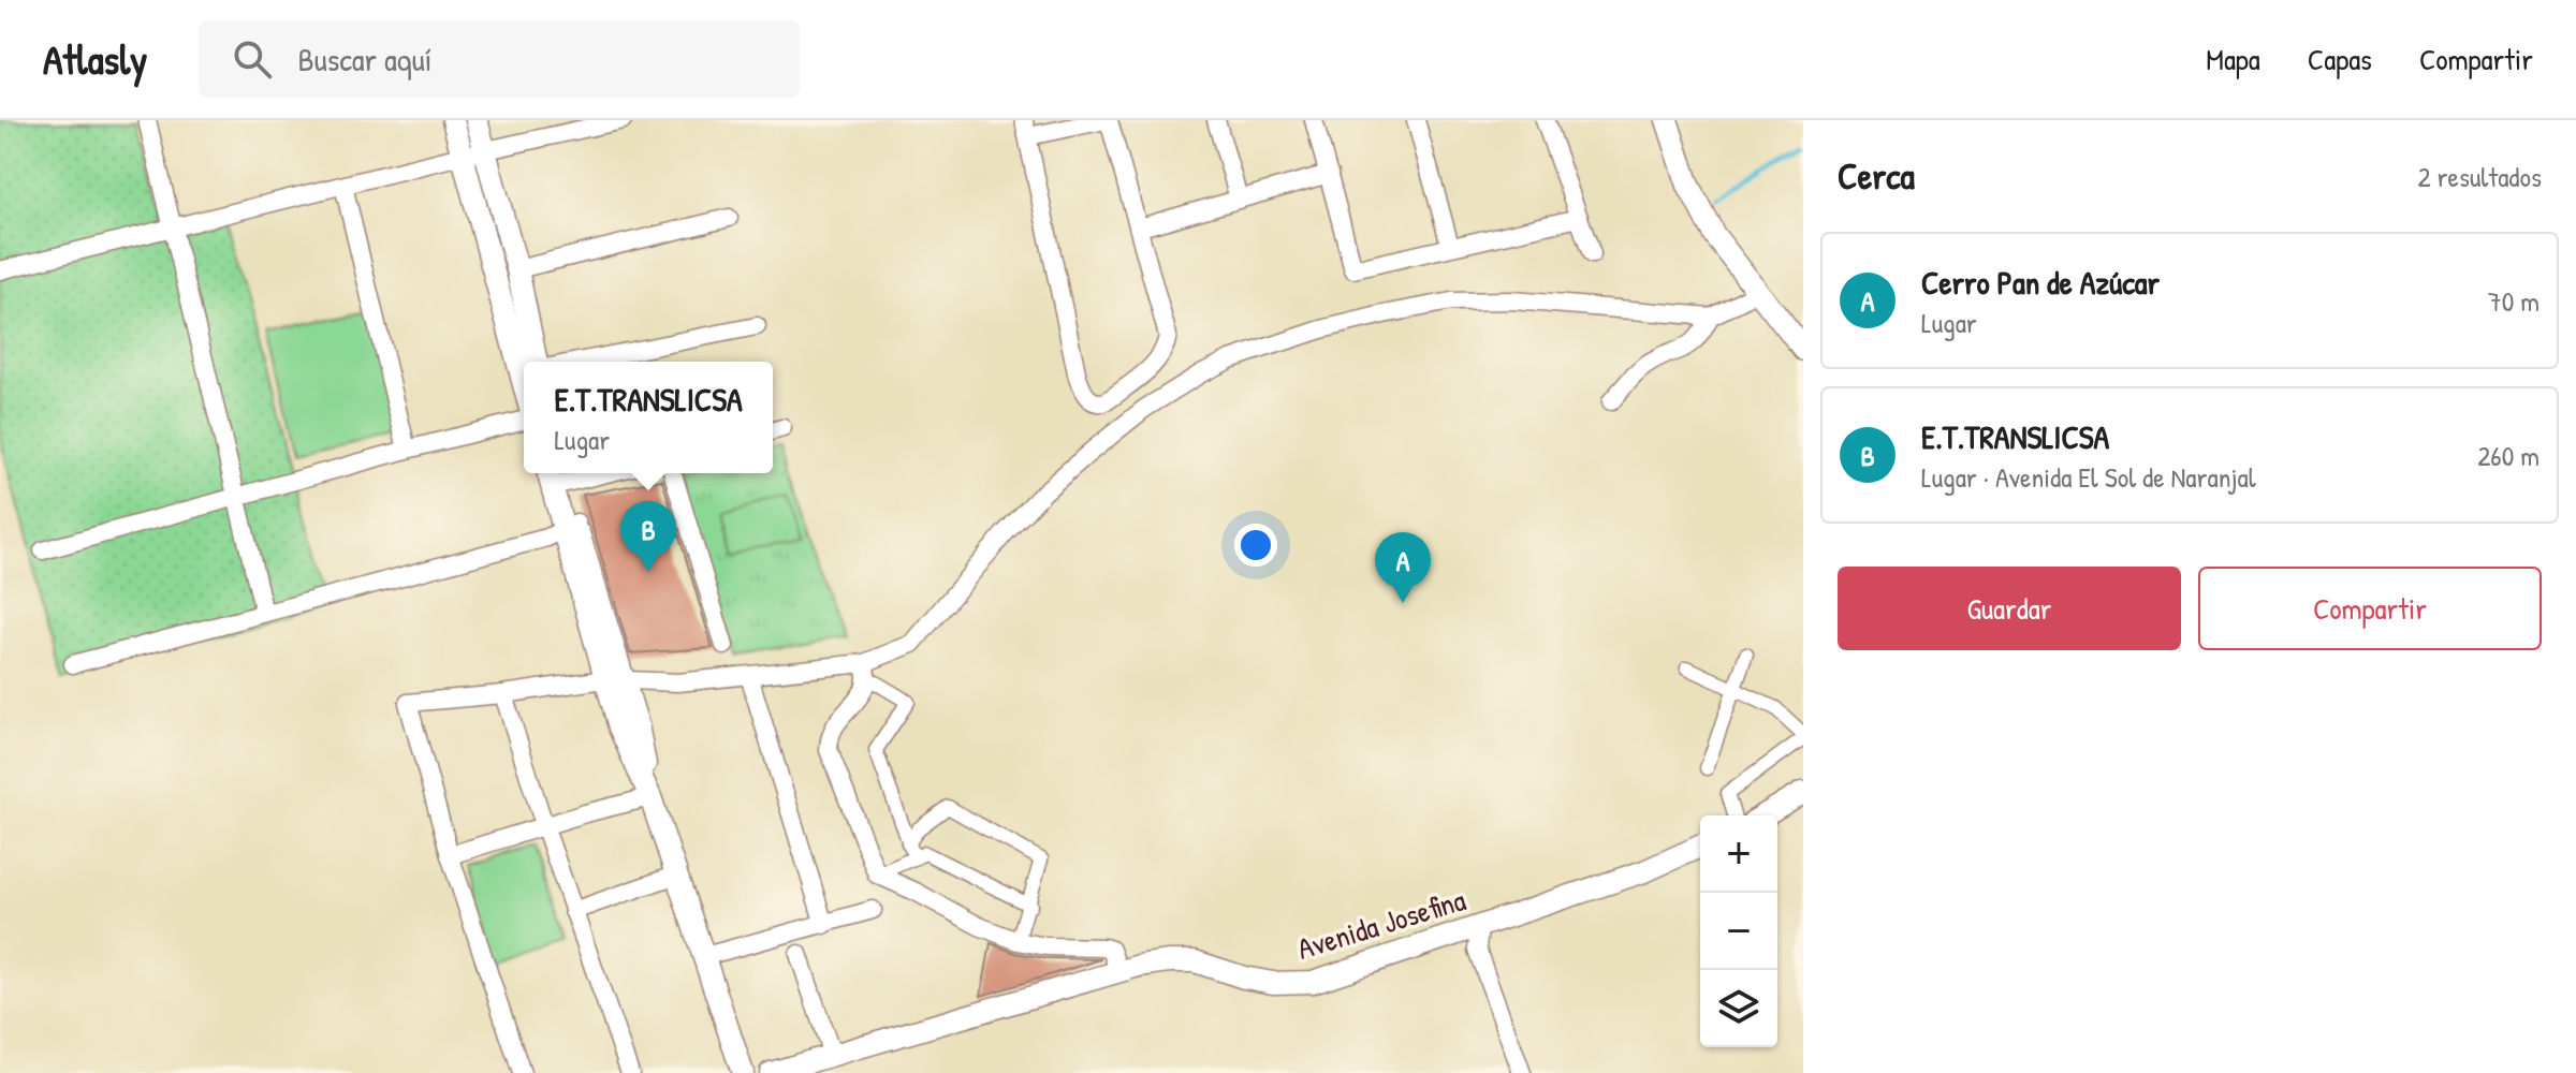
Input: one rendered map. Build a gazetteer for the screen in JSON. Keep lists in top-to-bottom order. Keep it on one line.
{"streets":{"street":["Avenida Josefina"]},"page":{"header":"Atlasly","search":"Buscar aquí","nav":["Mapa","Capas","Compartir"],"heading":["Cerca","2 resultados"],"list":[{"mark":"A","name":"Cerro Pan de Azúcar","note":"Lugar","value":"70 m"},{"mark":"B","name":"E.T.TRANSLICSA","note":"Lugar · Avenida El Sol de Naranjal","value":"260 m"}],"popup":["E.T.TRANSLICSA","Lugar"],"pins":["B","A"],"buttons":["Guardar","Compartir"],"map_buttons":["+","−"]}}
